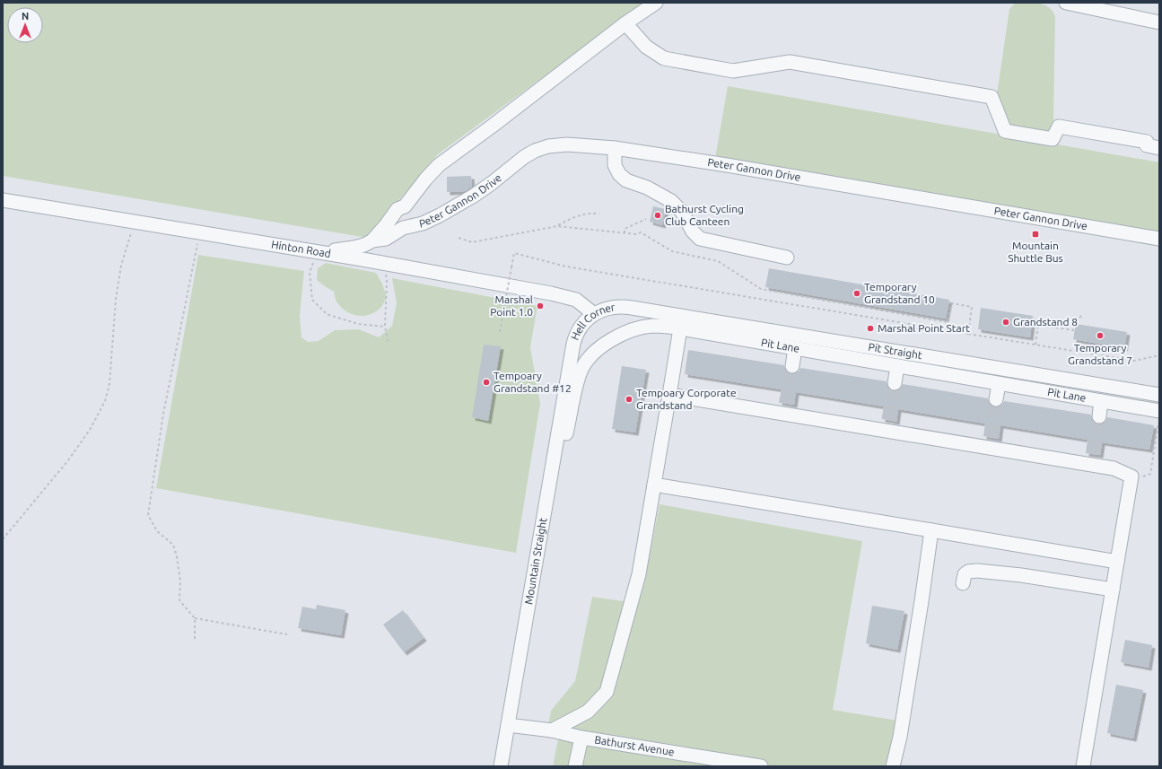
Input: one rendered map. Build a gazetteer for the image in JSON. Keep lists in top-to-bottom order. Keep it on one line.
{"streets":{"street":["Peter Gannon Drive","Hinton Road","Hell Corner","Pit Lane","Pit Straight","Mountain Straight","Bathurst Avenue"]},"crossings":[["Hinton Road","Hell Corner"],["Hell Corner","Pit Straight"],["Hell Corner","Mountain Straight"],["Pit Lane","Mountain Straight"],["Mountain Straight","Bathurst Avenue"]],"places":{"other":["Bathurst Cycling Club Canteen","Temporary Grandstand 10","Marshal Point 1.0","Grandstand 8","Marshal Point Start","Temporary Grandstand 7","Tempoary Grandstand #12","Tempoary Corporate Grandstand"],"transit":["Mountain Shuttle Bus"]},"north":"top"}
